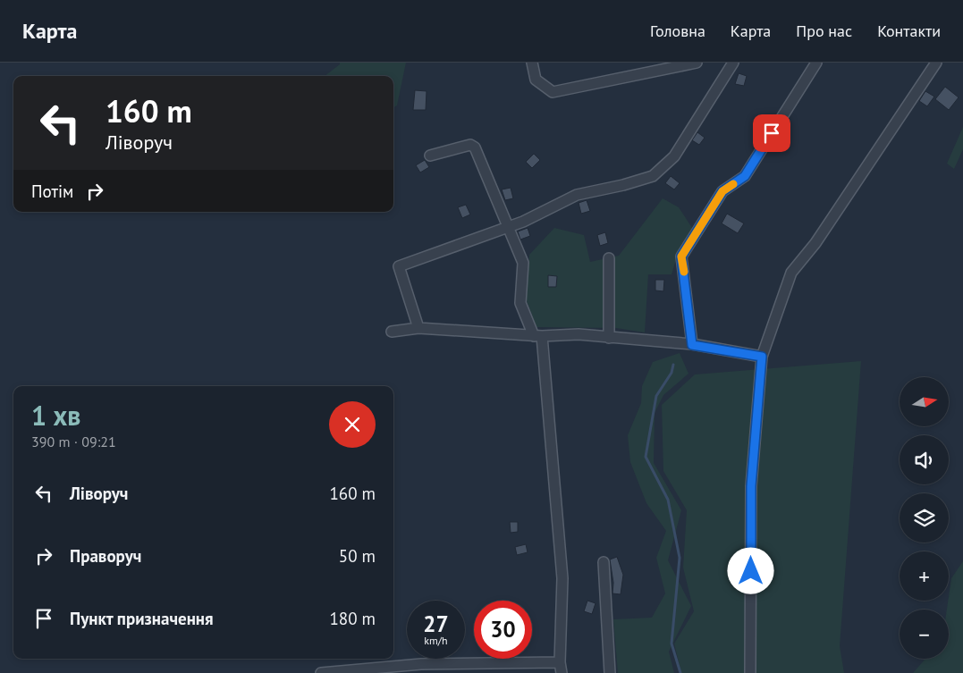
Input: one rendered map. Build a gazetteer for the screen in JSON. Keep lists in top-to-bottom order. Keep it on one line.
{"north":"right","page":{"header":"Карта","nav":["Головна","Карта","Про нас","Контакти"],"turn":["160 m","Ліворуч"],"then":"Потім","map_buttons":["+","−"],"heading":["1 хв","390 m · 09:21"],"list":[{"name":"Ліворуч","value":"160 m"},{"name":"Праворуч","value":"50 m"},{"name":"Пункт призначення","value":"180 m"}],"speed":"27 km/h","limit":"30"}}
